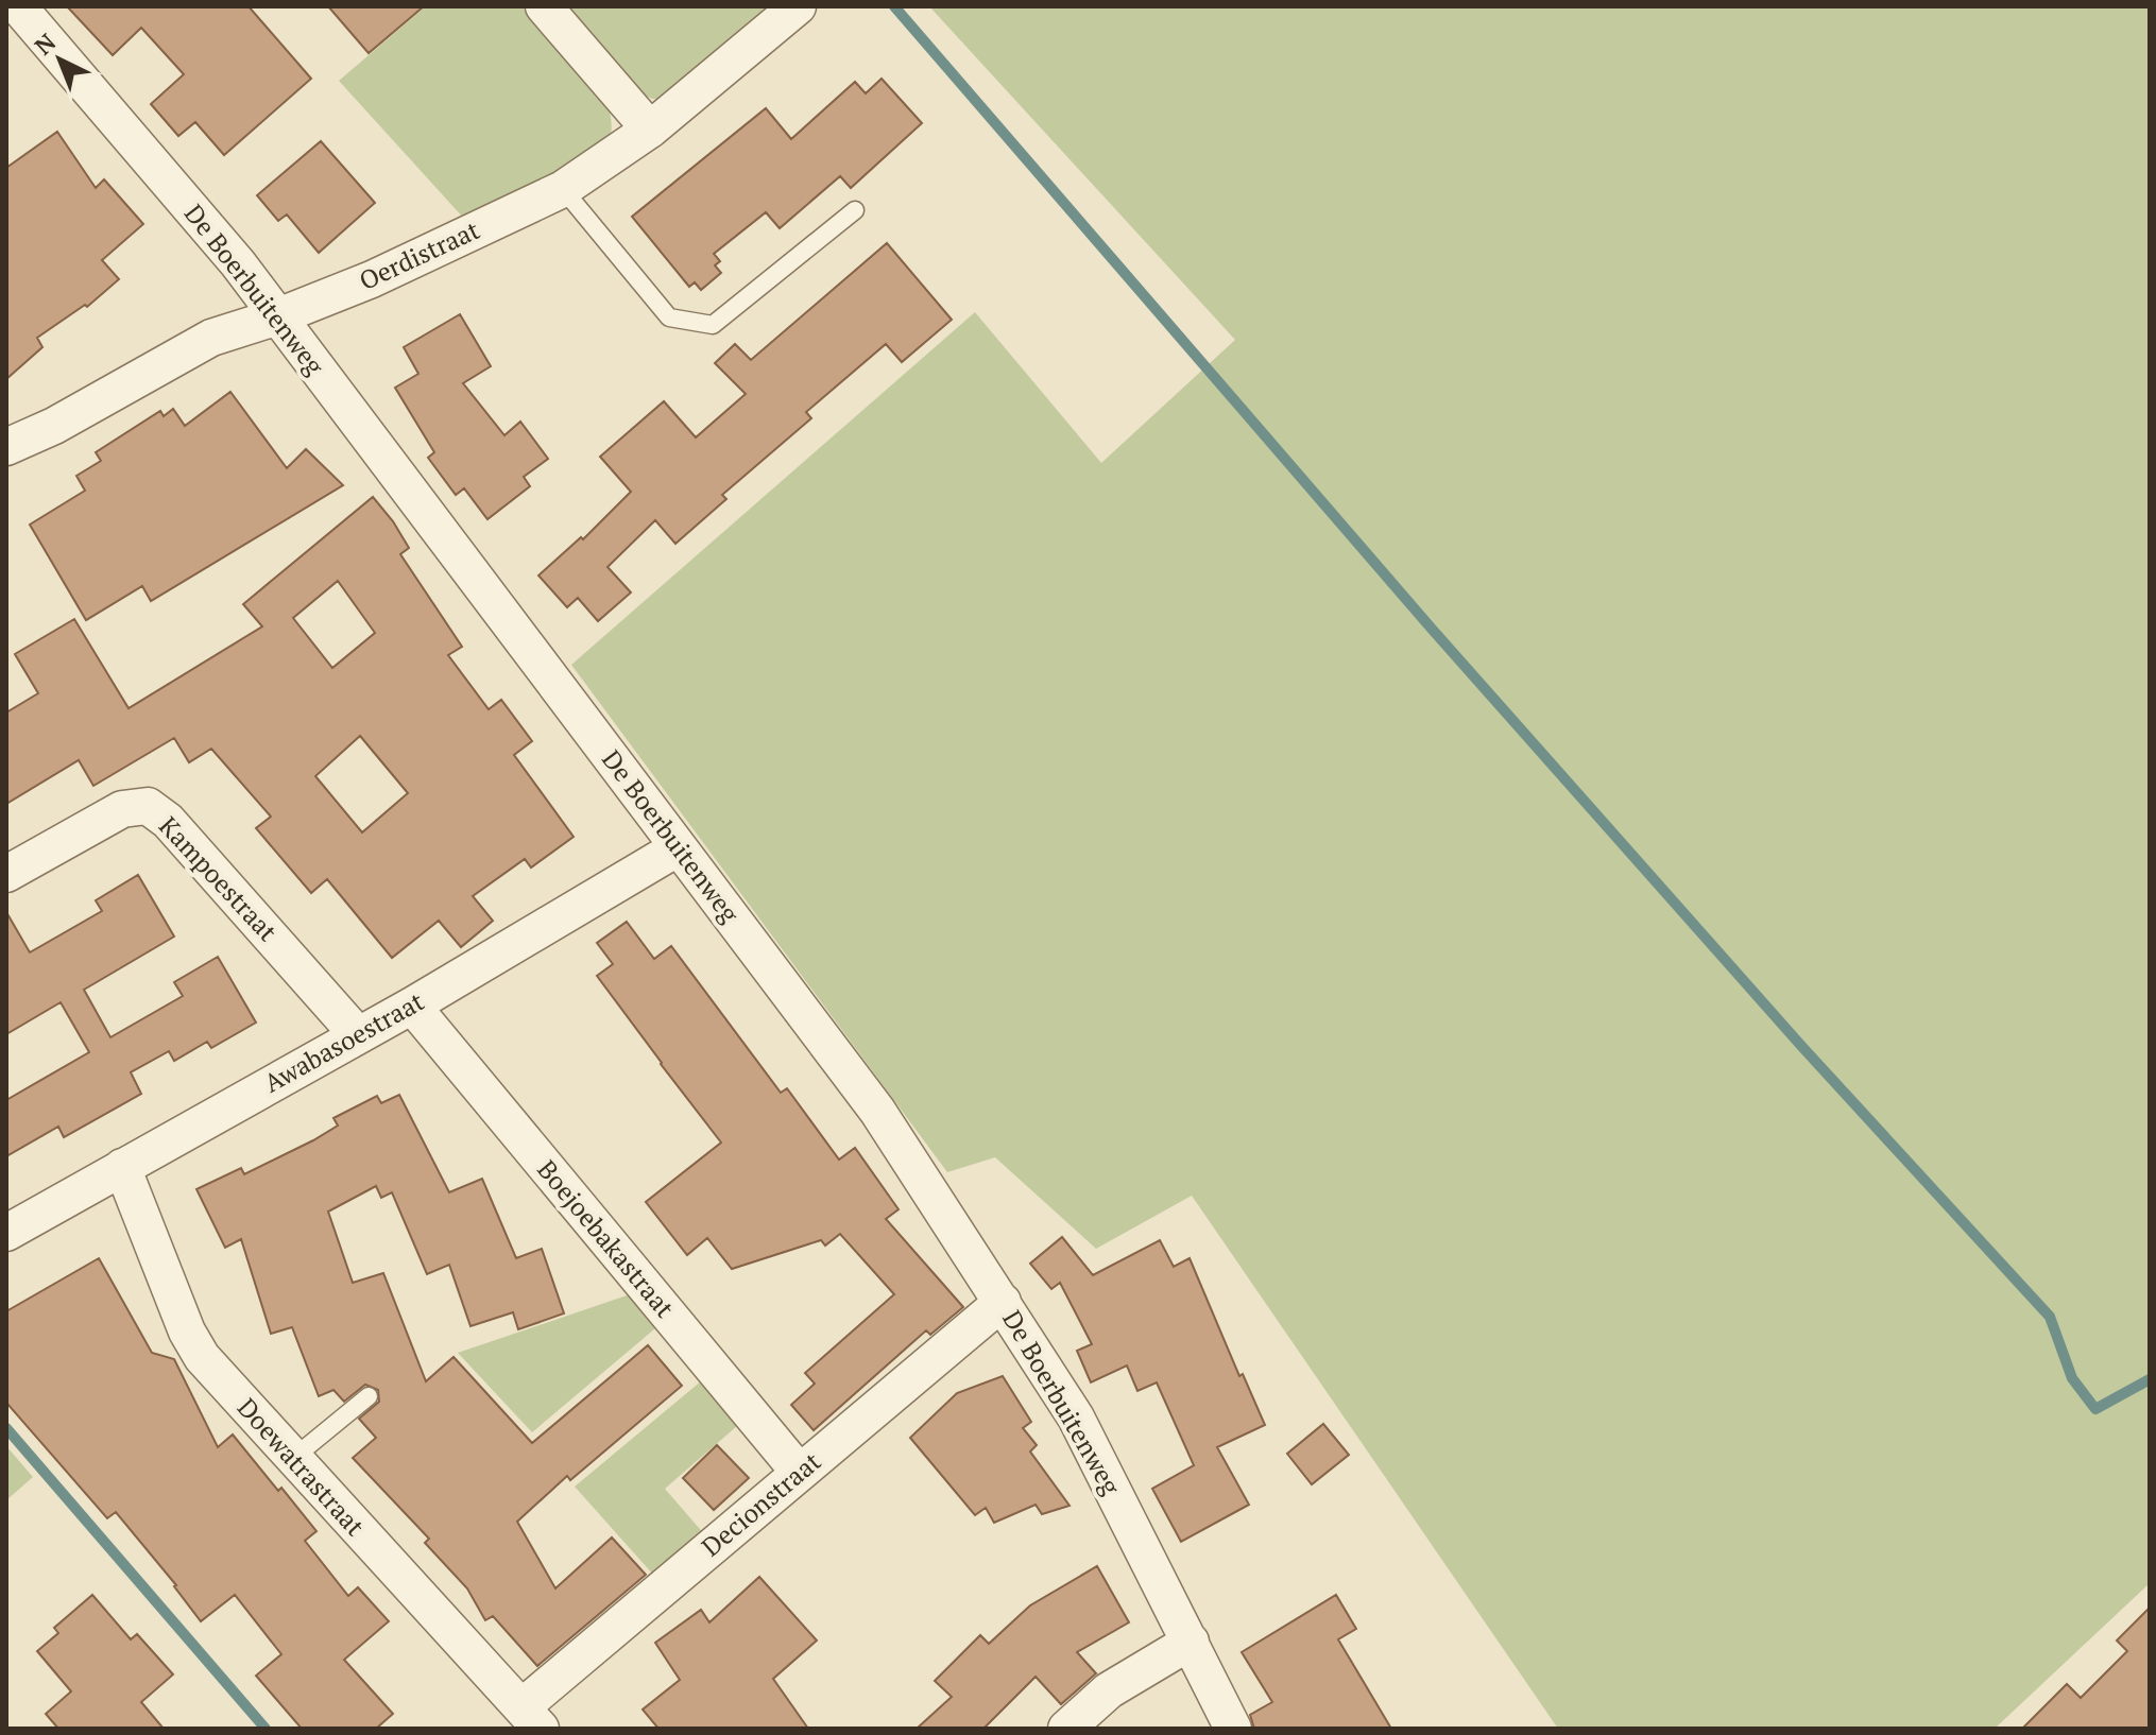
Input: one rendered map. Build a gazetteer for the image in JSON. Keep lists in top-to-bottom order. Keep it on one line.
{"streets":{"street":["Oerdistraat","De Boerbuitenweg","Kampoestraat","Awabasoestraat","Boejoebakastraat","Doewatrastraat","Decionstraat"]},"crossings":[["Oerdistraat","De Boerbuitenweg"],["De Boerbuitenweg","Awabasoestraat"],["De Boerbuitenweg","Decionstraat"],["Kampoestraat","Awabasoestraat"],["Awabasoestraat","Boejoebakastraat"],["Awabasoestraat","Doewatrastraat"],["Boejoebakastraat","Decionstraat"],["Doewatrastraat","Decionstraat"]],"north":"top left"}
